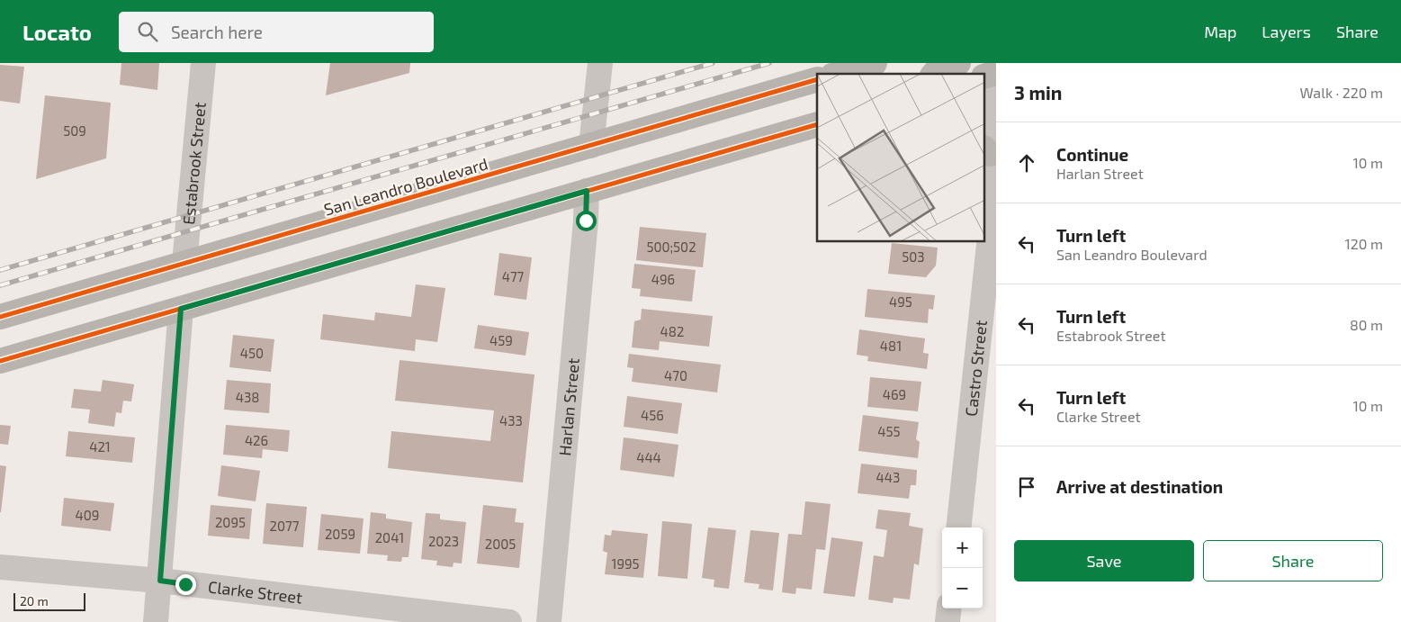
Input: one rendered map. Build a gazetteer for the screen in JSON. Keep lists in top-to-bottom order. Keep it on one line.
{"streets":{"main road":["San Leandro Boulevard"],"street":["Estabrook Street","Castro Street","Harlan Street","Clarke Street"]},"crossings":[["Estabrook Street","San Leandro Boulevard"]],"house_numbers":["509","500;502","503","477","496","495","482","459","481","450","470","469","438","456","433","455","426","421","444","443","409","2095","2077","2059","2041","2023","2005","1995"],"scale_bar":"20 m","page":{"header":"Locato","search":"Search here","nav":["Map","Layers","Share"],"heading":["3 min","Walk · 220 m"],"list":[["Continue","Harlan Street","10 m"],["Turn left","San Leandro Boulevard","120 m"],["Turn left","Estabrook Street","80 m"],["Turn left","Clarke Street","10 m"],"Arrive at destination"],"buttons":["Save","Share"],"map_buttons":["+","−"],"scale":"20 m"}}
